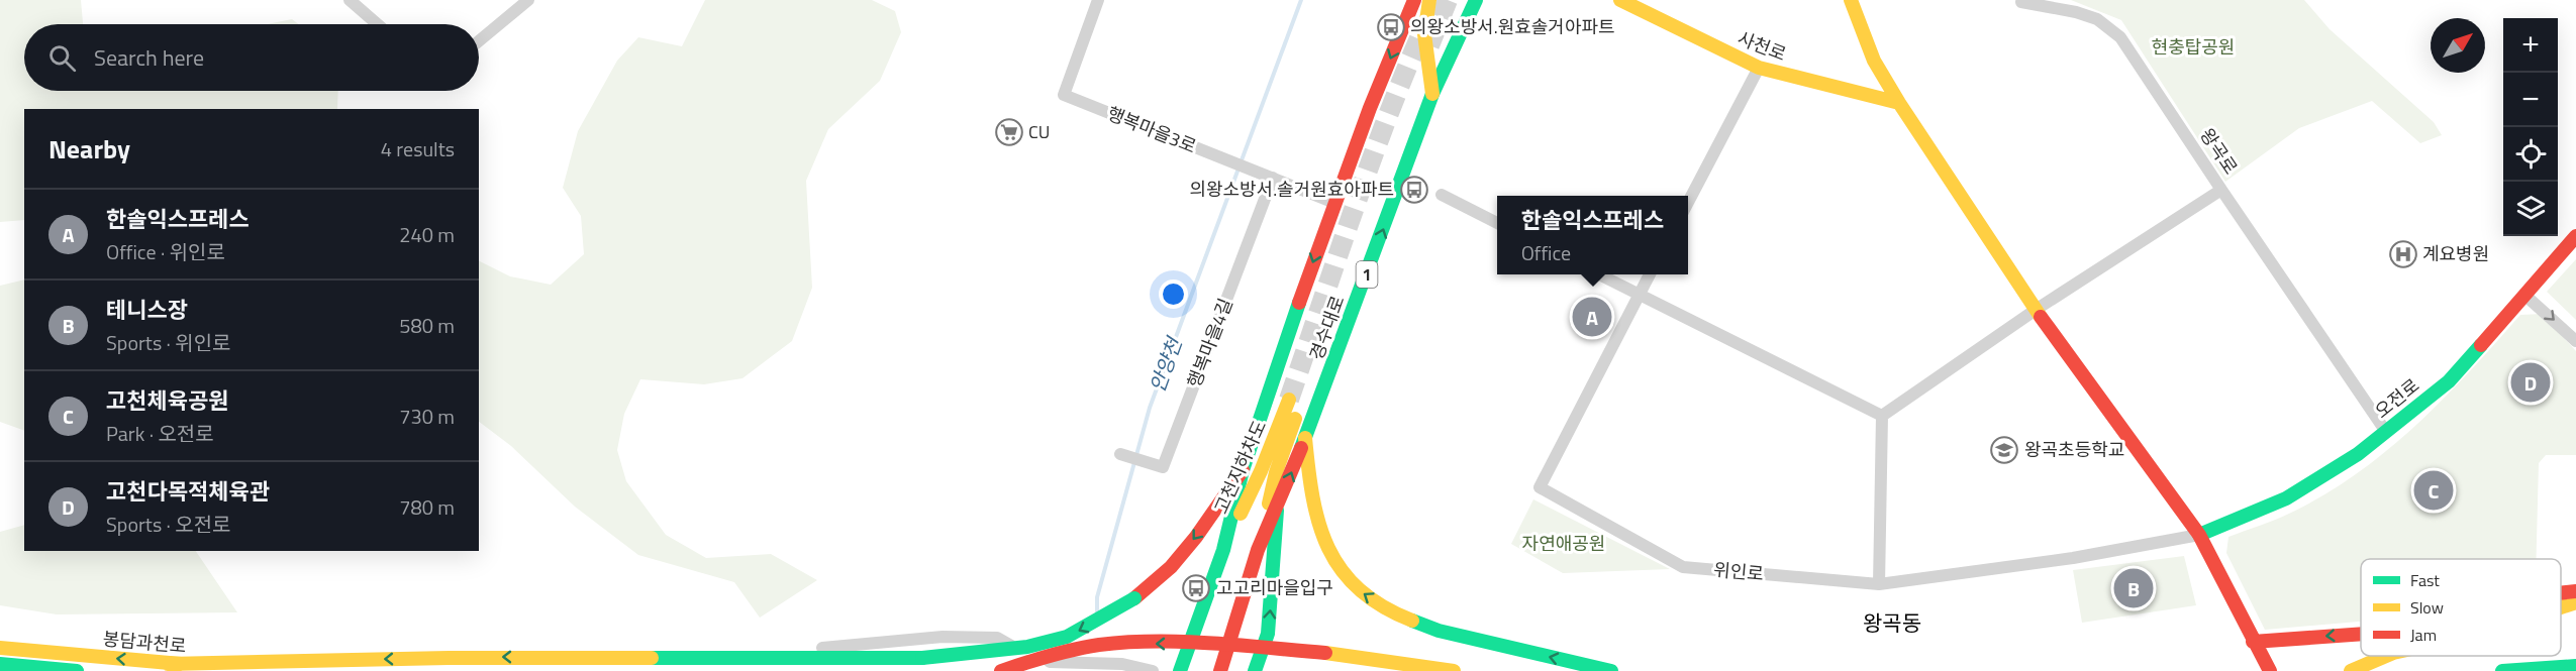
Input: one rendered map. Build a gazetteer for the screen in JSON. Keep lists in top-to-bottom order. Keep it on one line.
{"streets":{"main road":["사천로","1","경수대로","오전로","고천지하차도","봉담과천로"],"street":["행복마을3로","왕곡로","행복마을4길","위인로"]},"crossings":[["행복마을3로","경수대로"],["행복마을3로","행복마을4길"],["경수대로","고천지하차도"],["오전로","위인로"]],"districts":["왕곡동"],"water":["안양천"],"parks":["현충탑공원","자연애공원"],"places":{"bus stop":["의왕소방서.원효솔거아파트","의왕소방서.솔거원효아파트","고고리마을입구"],"supermarket":["CU"],"hospital":["계요병원"],"school or university":["왕곡초등학교"]},"legend":["Fast","Slow","Jam"],"north":"top right","page":{"map_buttons":["+","−"],"search":"Search here","heading":["Nearby","4 results"],"list":[{"mark":"A","name":"한솔익스프레스","note":"Office · 위인로","value":"240 m"},{"mark":"B","name":"테니스장","note":"Sports · 위인로","value":"580 m"},{"mark":"C","name":"고천체육공원","note":"Park · 오전로","value":"730 m"},{"mark":"D","name":"고천다목적체육관","note":"Sports · 오전로","value":"780 m"}],"popup":["한솔익스프레스","Office"],"pins":["A","D","C","B"]}}
